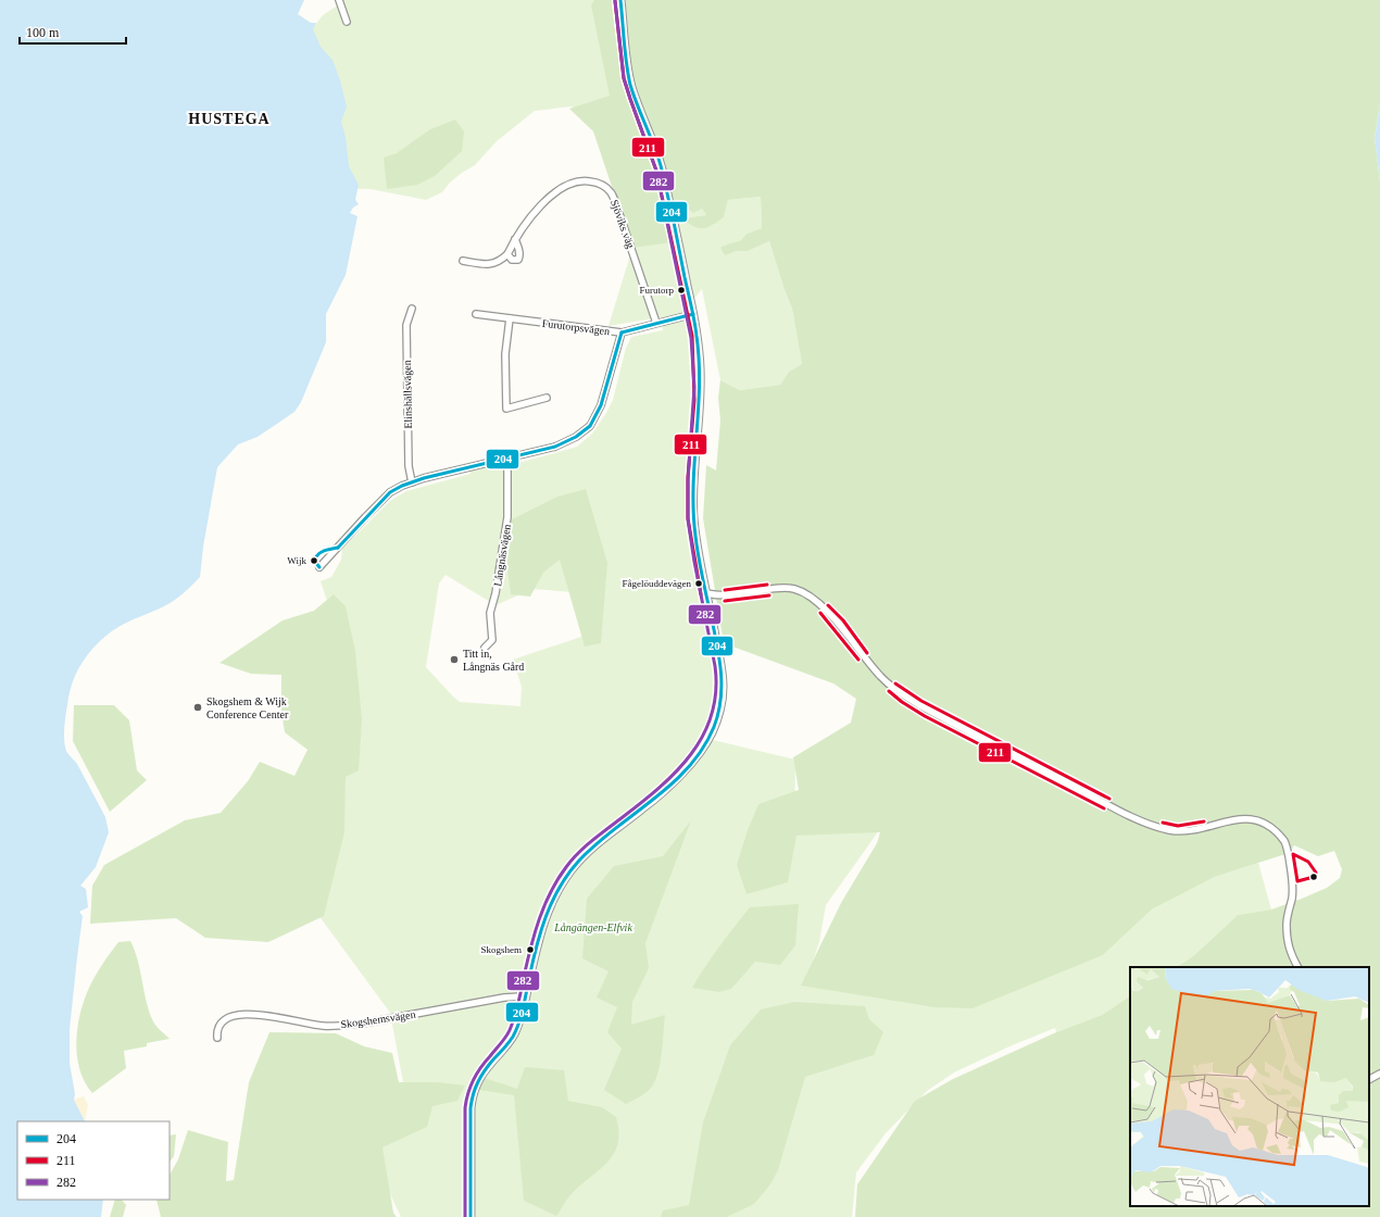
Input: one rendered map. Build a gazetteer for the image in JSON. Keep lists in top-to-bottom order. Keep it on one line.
{"streets":{"street":["Sjöviks väg","Furutorpsvägen","Elinshällsvägen","Långnäsvägen","Skogshemsvägen"]},"crossings":[["Sjöviks väg","Furutorpsvägen"]],"districts":["HUSTEGA"],"parks":["Långängen-Elfvik"],"places":["Furutorp","Wijk","Fågelöuddevägen","Titt in, Långnäs Gård","Skogshem & Wijk Conference Center","Skogshem"],"lines":["transit line 204","transit line 211","transit line 282"],"legend":["204","211","282"],"scale_bar":"100 m"}
